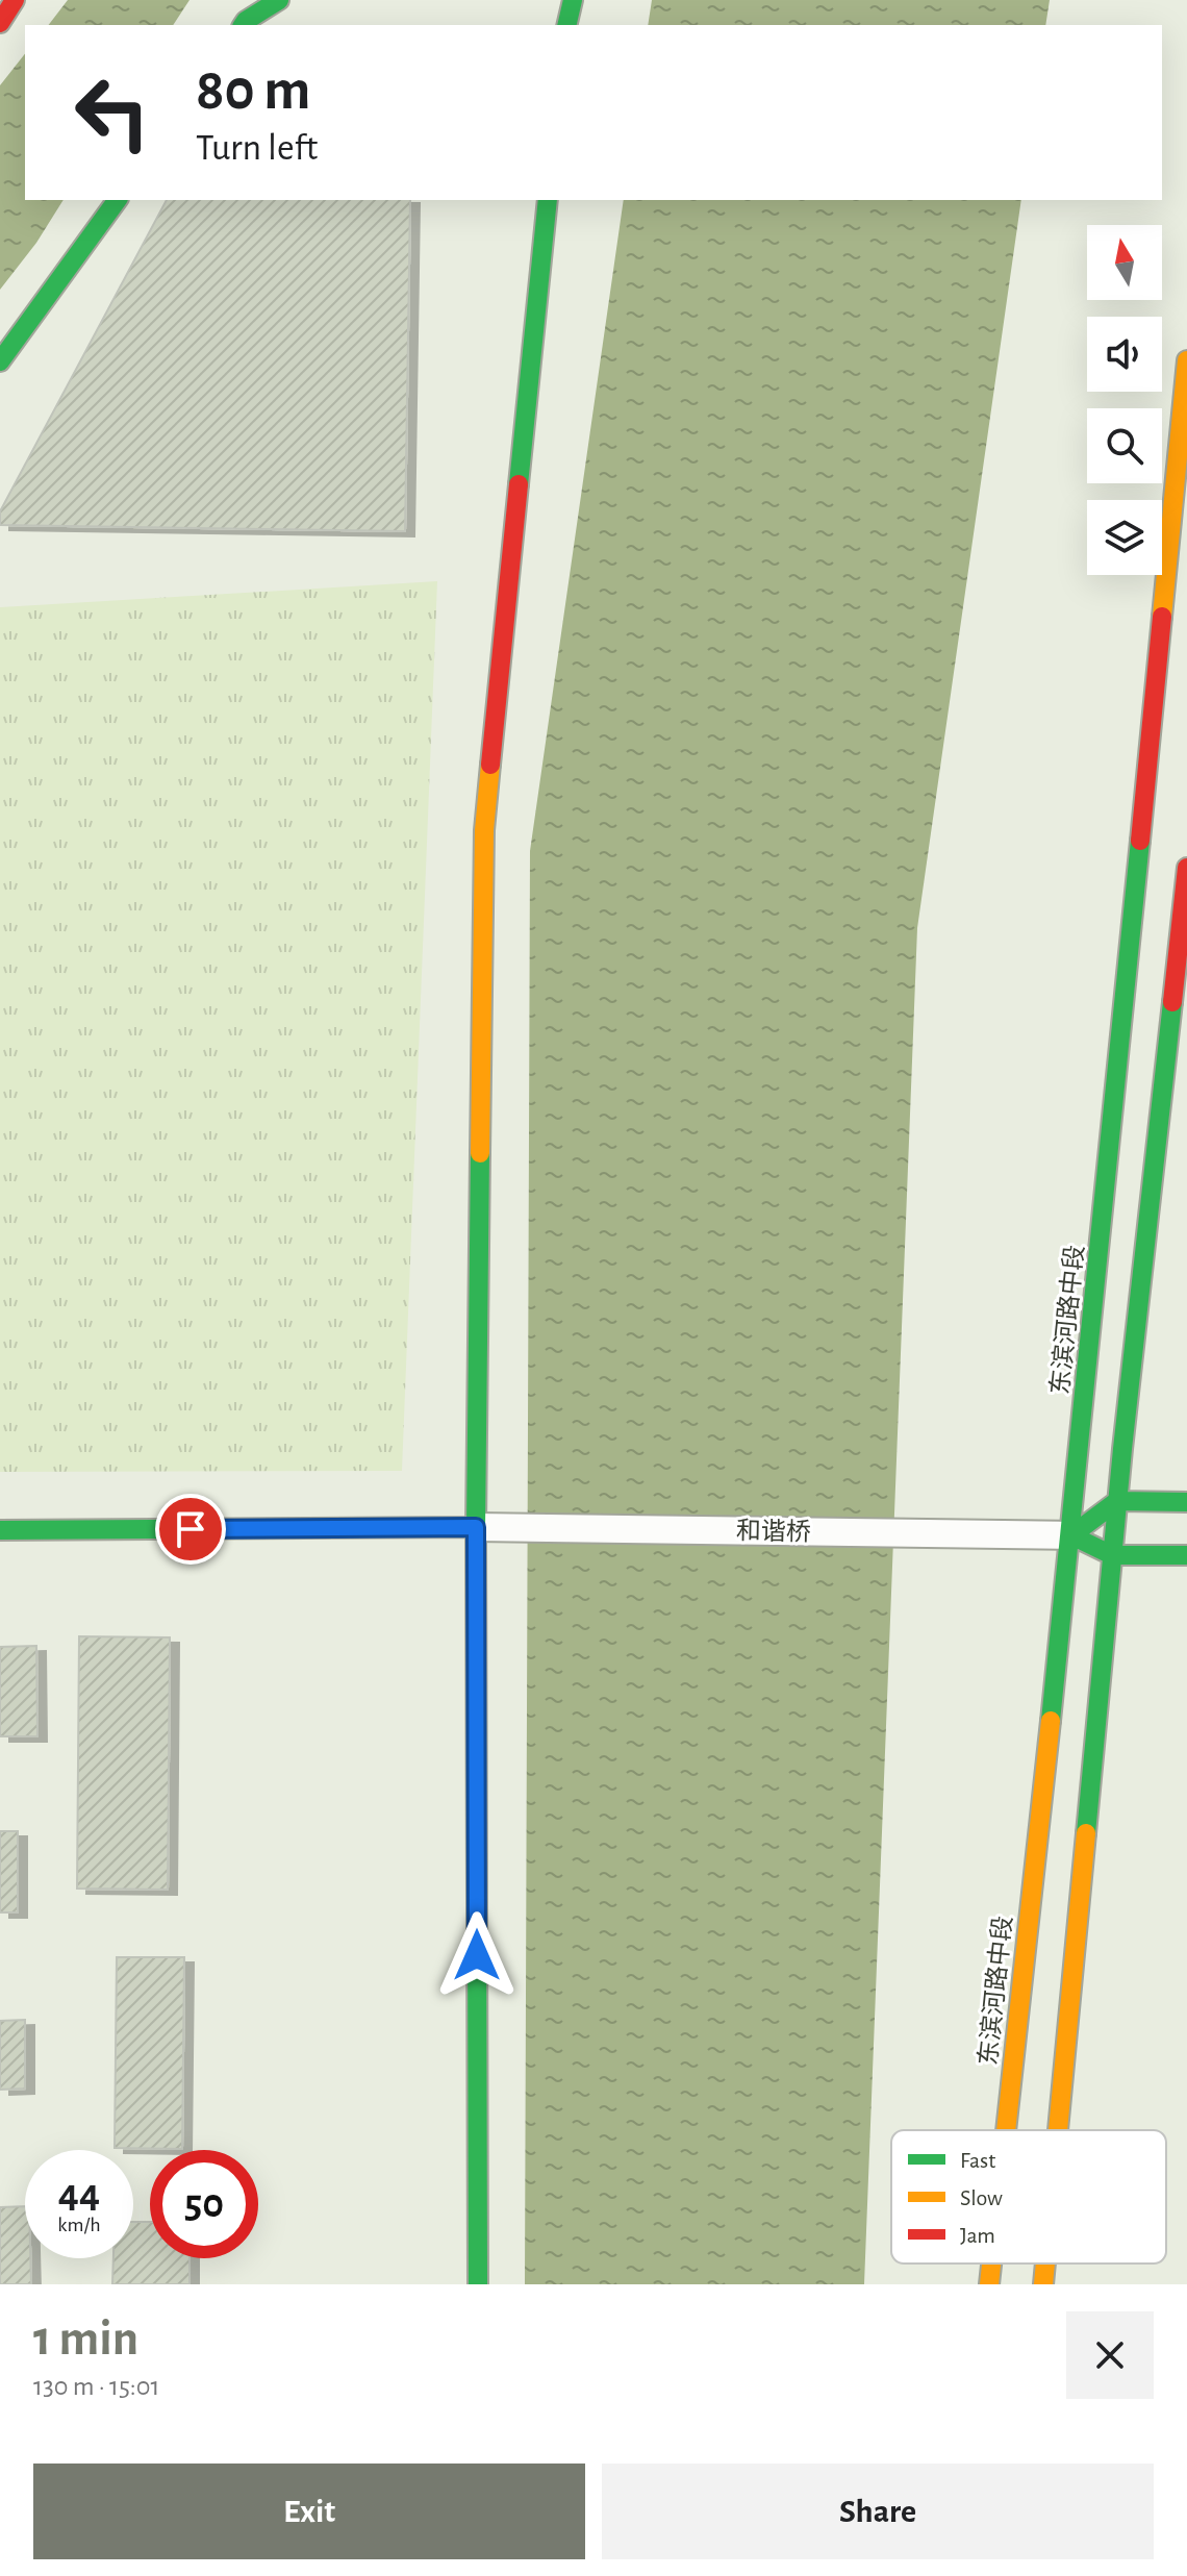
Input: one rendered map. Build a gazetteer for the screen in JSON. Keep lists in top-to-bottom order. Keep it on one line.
{"streets":{"main road":["东滨河路中段"],"street":["和谐桥"]},"crossings":[["东滨河路中段","和谐桥"]],"legend":["Fast","Slow","Jam"],"north":"top","page":{"turn":["80 m","Turn left"],"speed":"44 km/h","limit":"50","heading":["1 min","130 m · 15:01"],"buttons":["Exit","Share"]}}
